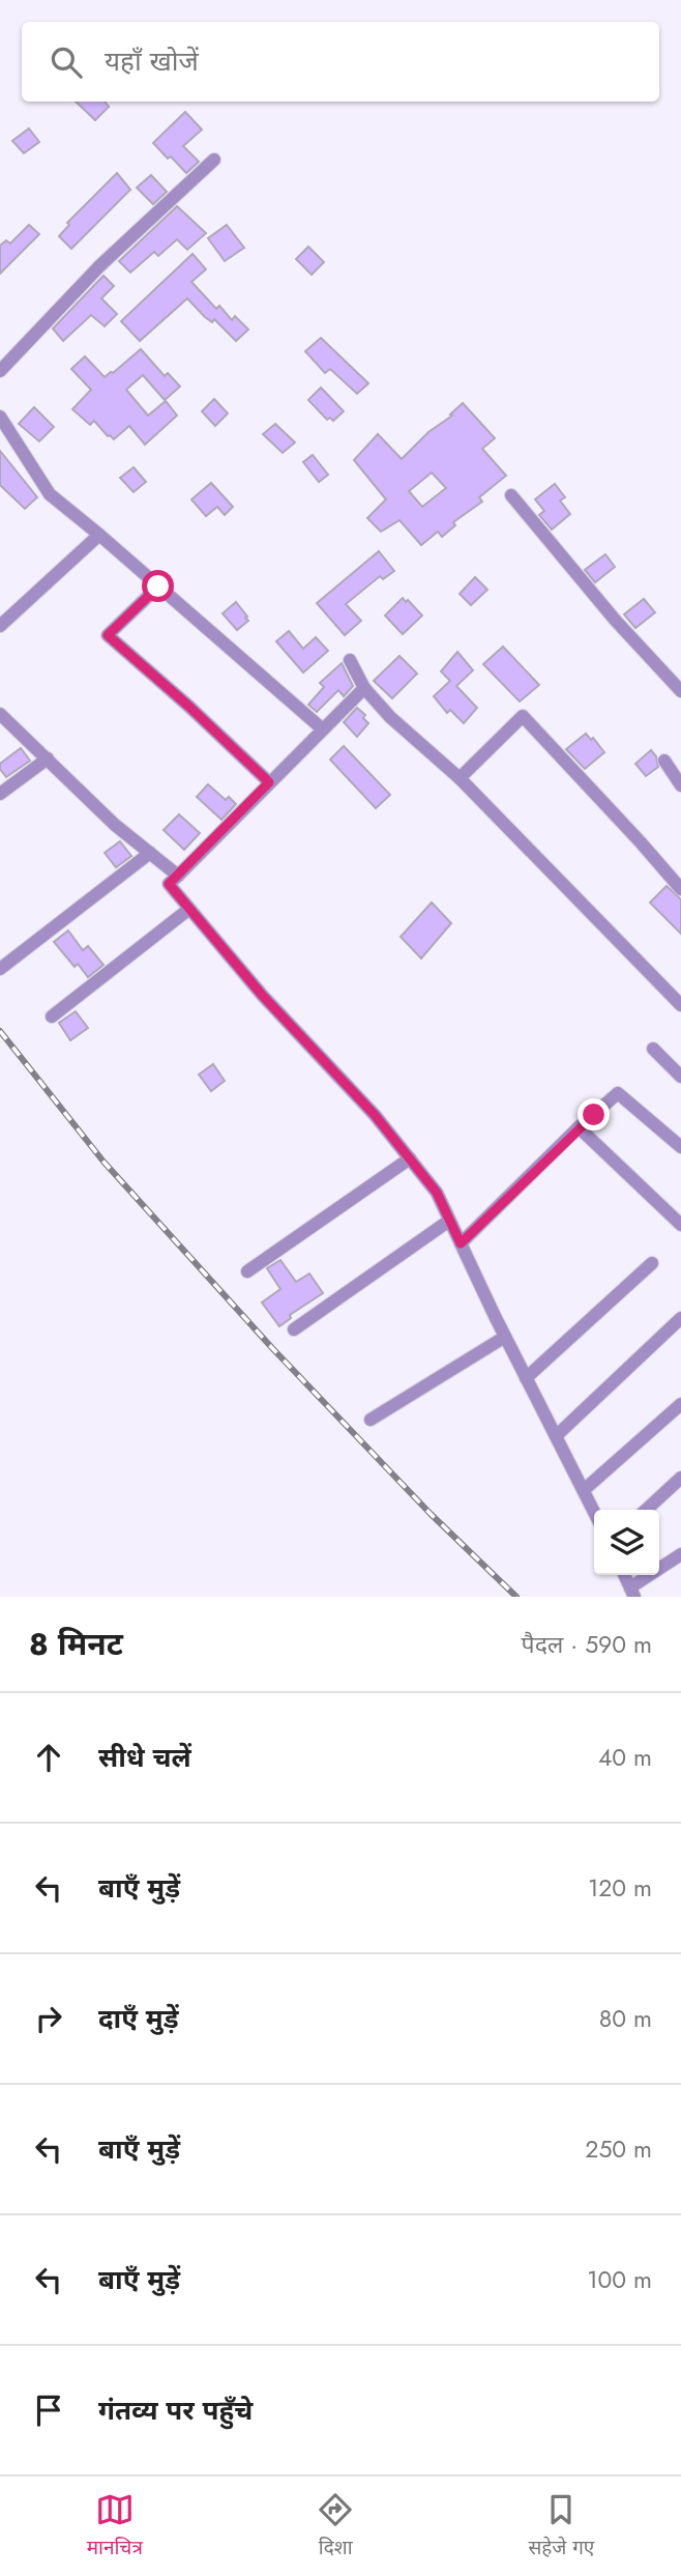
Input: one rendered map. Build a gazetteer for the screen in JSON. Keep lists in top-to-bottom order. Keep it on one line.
{"page":{"search":"यहाँ खोजें","heading":["8 मिनट","पैदल · 590 m"],"list":[["सीधे चलें","40 m"],["बाएँ मुड़ें","120 m"],["दाएँ मुड़ें","80 m"],["बाएँ मुड़ें","250 m"],["बाएँ मुड़ें","100 m"],"गंतव्य पर पहुँचे"],"nav":["मानचित्र","दिशा","सहेजे गए"]}}
